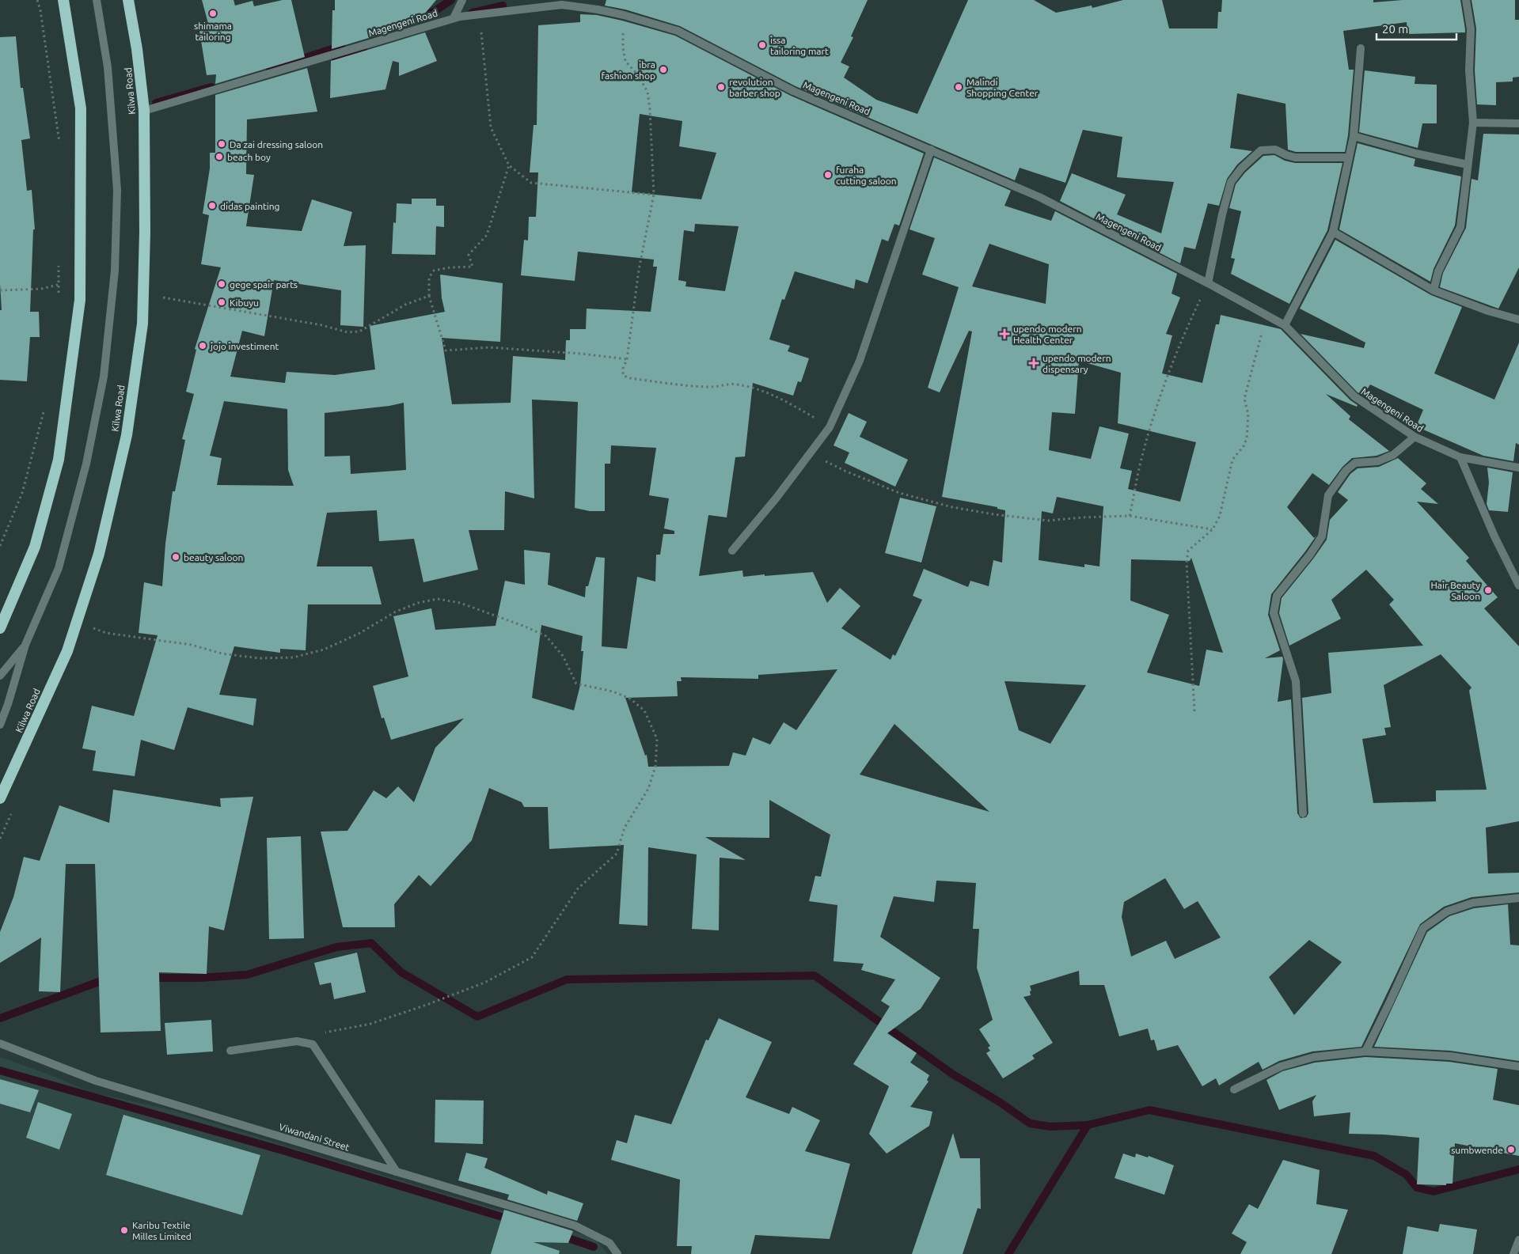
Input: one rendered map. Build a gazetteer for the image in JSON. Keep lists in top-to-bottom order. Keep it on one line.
{"streets":{"highway":["Kilwa Road"],"street":["Magengeni Road","Viwandani Street"]},"crossings":[["Magengeni Road","Kilwa Road"]],"places":{"other":["shimama tailoring","issa tailoring mart","ibra fashion shop","revolution barber shop","Malindi Shopping Center","Da zai dressing saloon","beach boy","furaha cutting saloon","didas painting","gege spair parts","Kibuyu","jojo investiment","beauty saloon","Hair Beauty Saloon","sumbwende","Karibu Textile Milles Limited"],"health":["upendo modern Health Center","upendo modern dispensary"]},"scale_bar":"20 m"}
